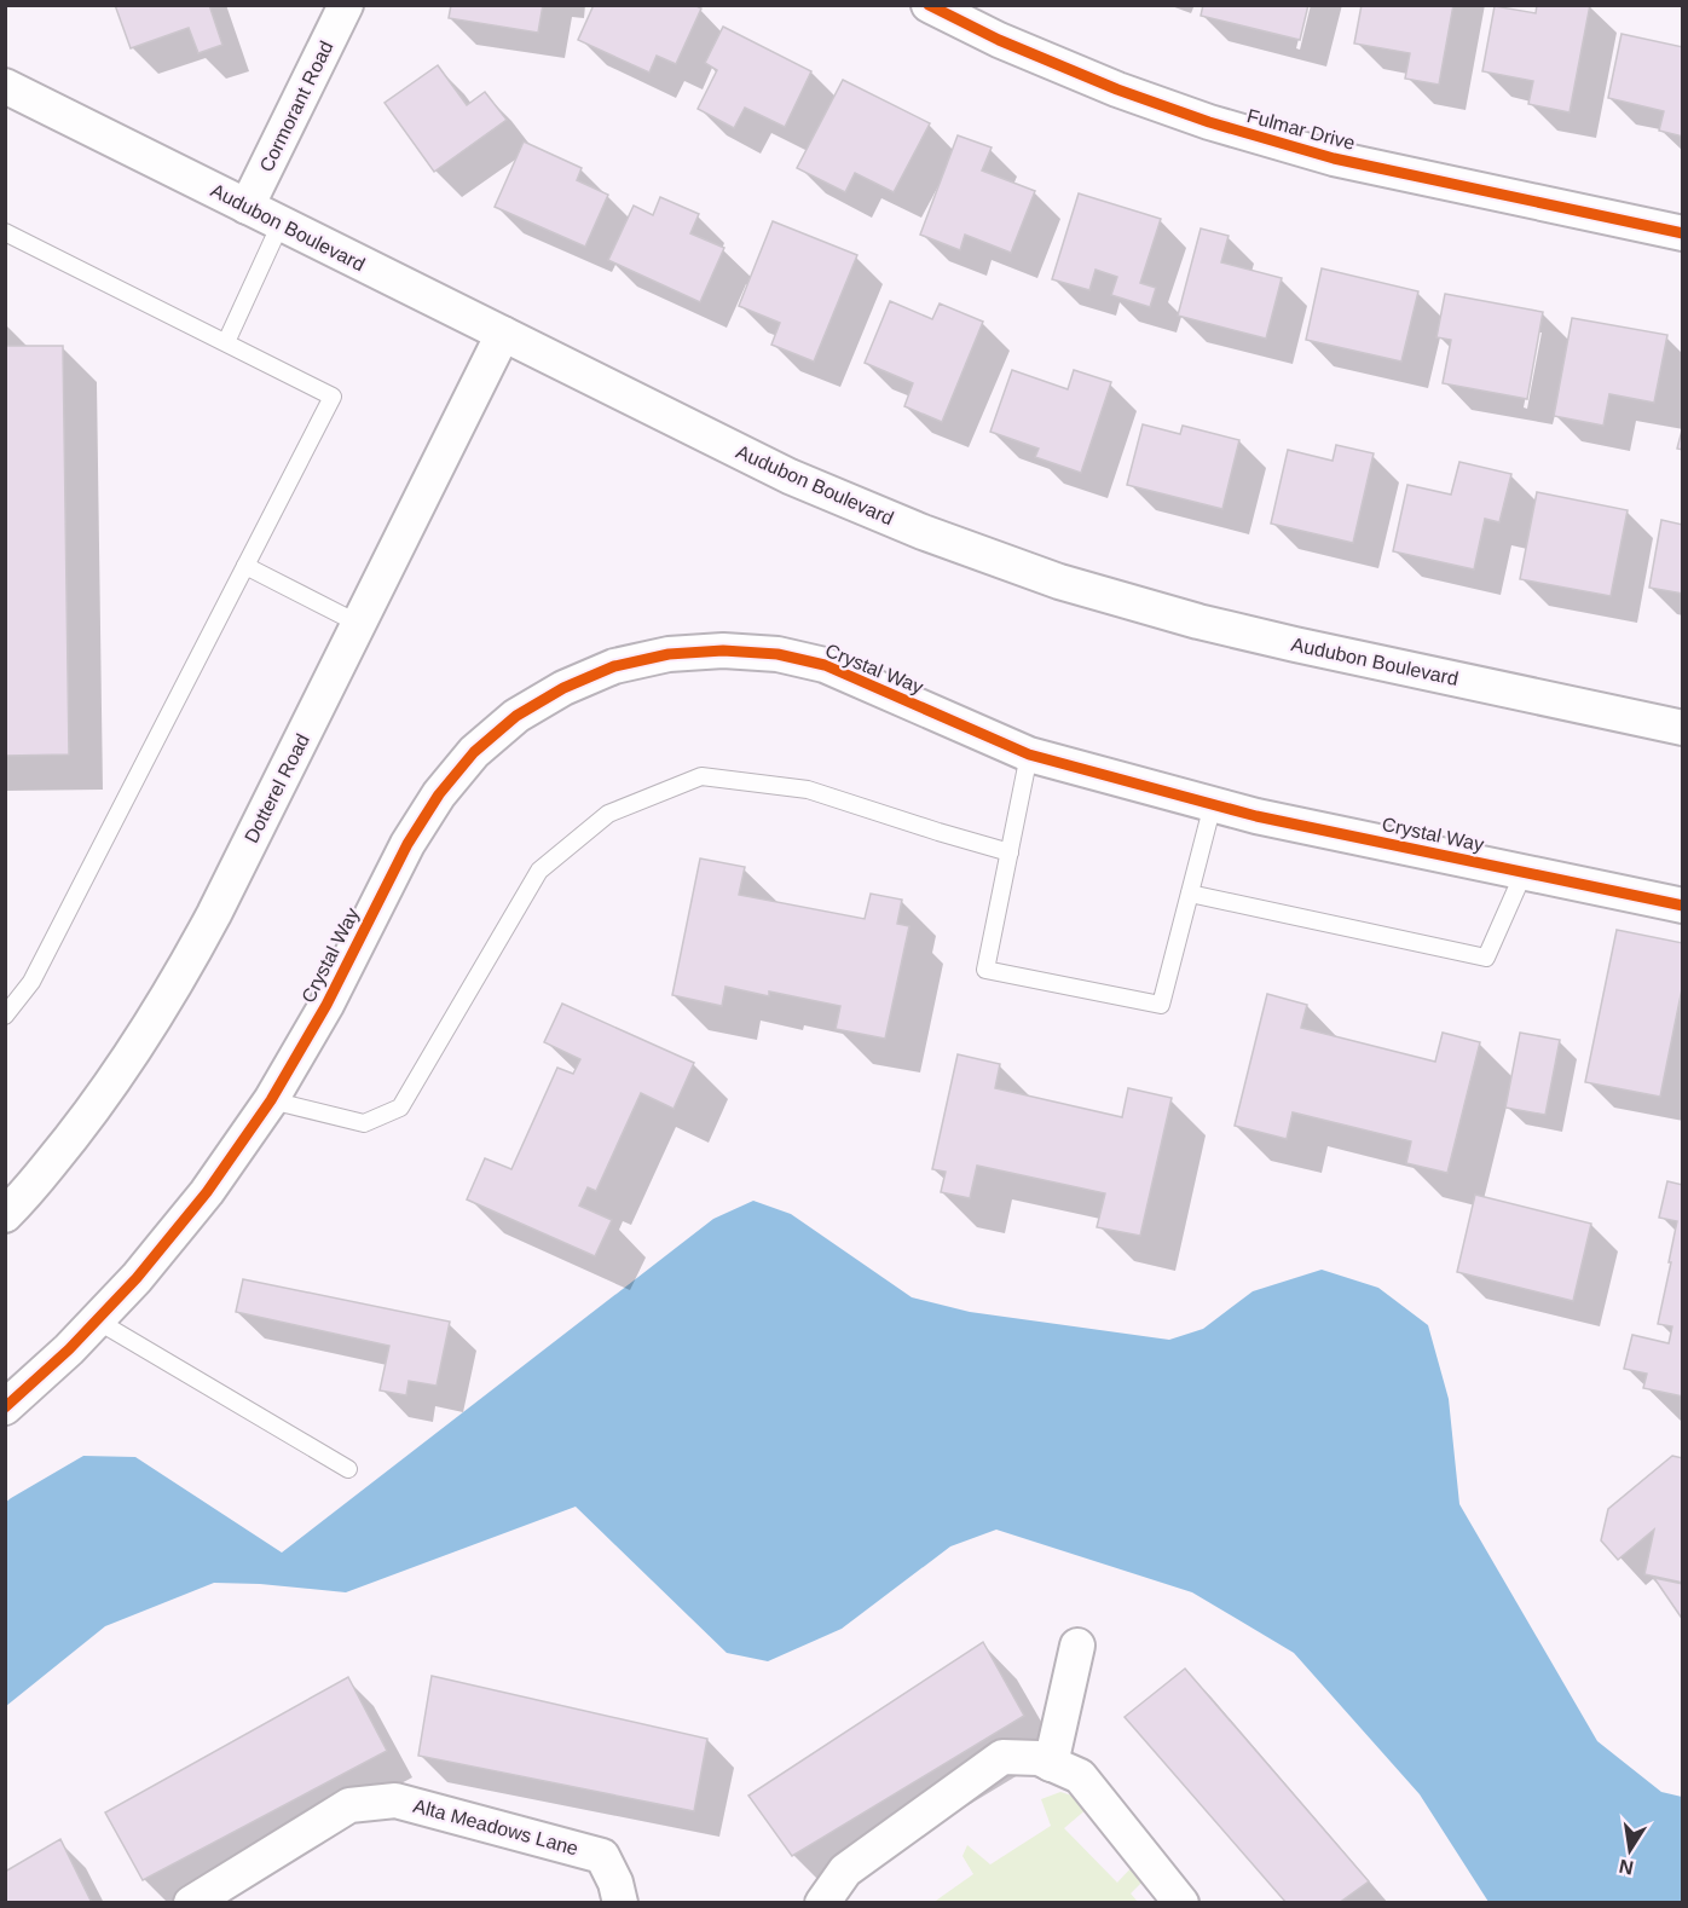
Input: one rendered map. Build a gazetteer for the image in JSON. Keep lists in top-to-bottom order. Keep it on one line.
{"streets":{"street":["Cormorant Road","Fulmar Drive","Audubon Boulevard","Crystal Way","Dotterel Road","Alta Meadows Lane"]},"crossings":[["Cormorant Road","Audubon Boulevard"],["Audubon Boulevard","Dotterel Road"]],"north":"bottom"}
